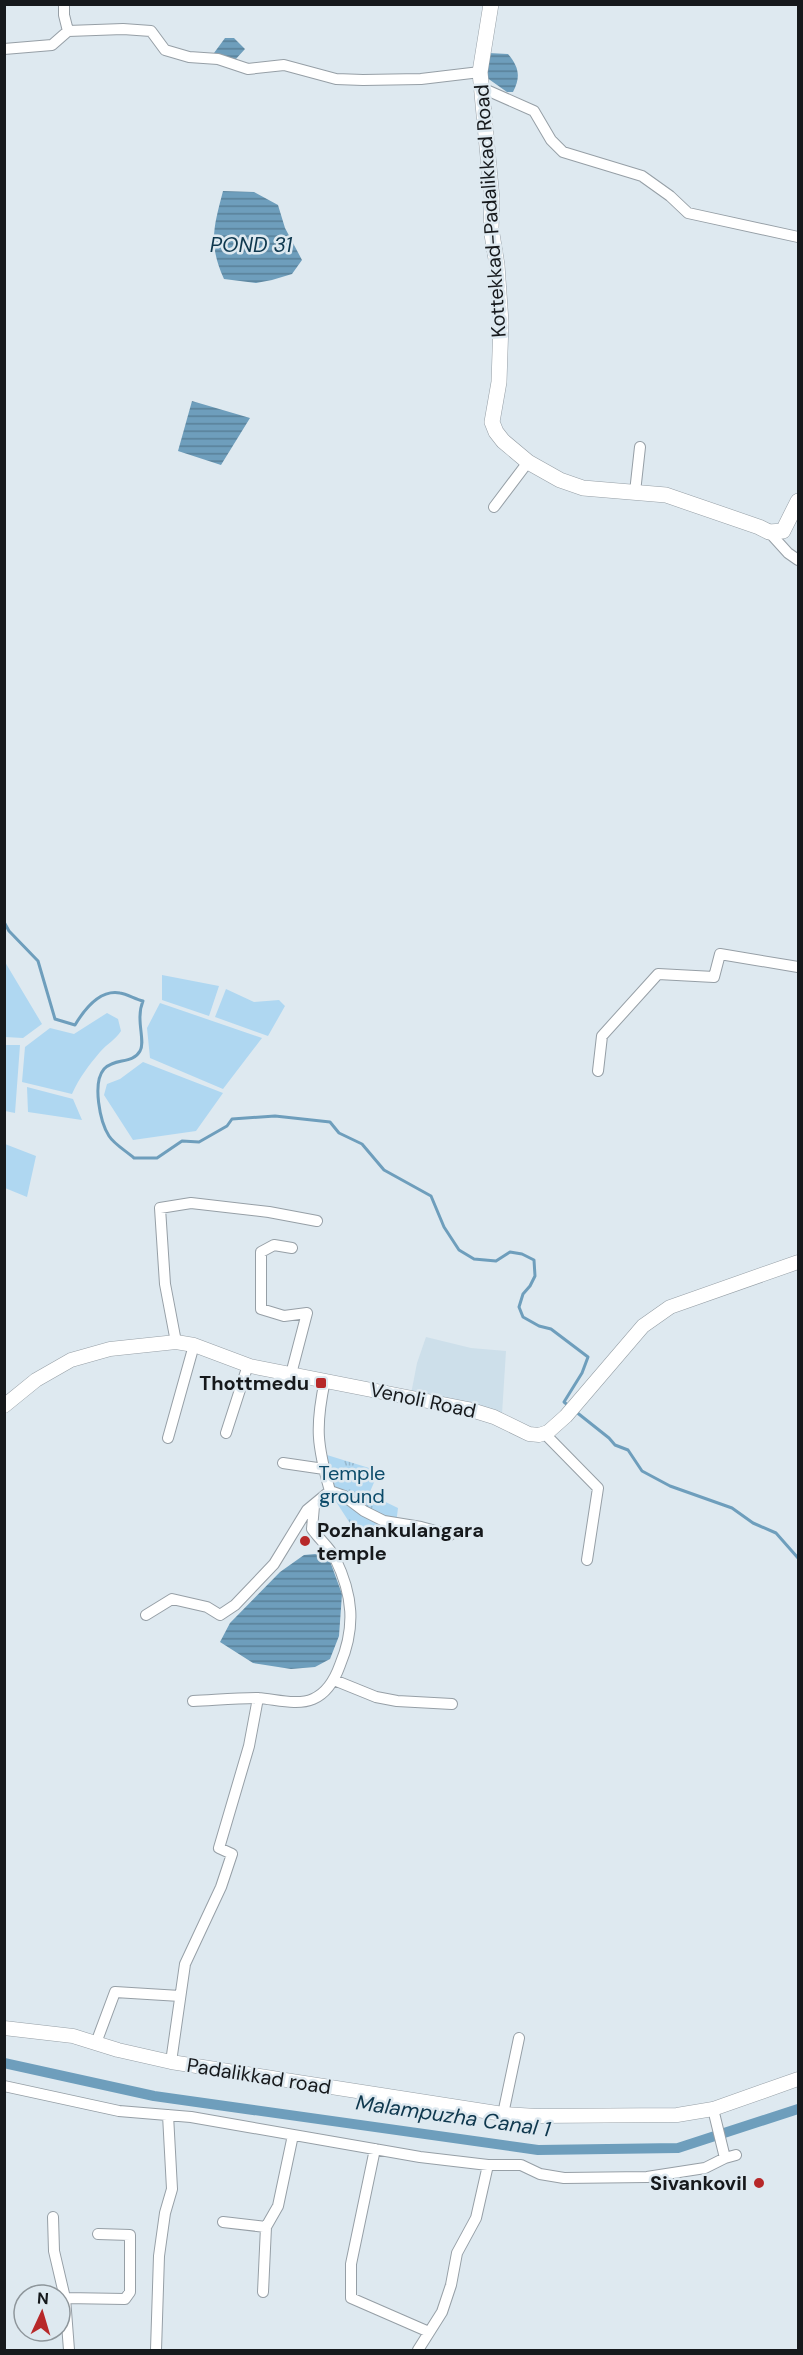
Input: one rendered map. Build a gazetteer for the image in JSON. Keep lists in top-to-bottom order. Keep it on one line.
{"streets":{"main road":["Kottekkad-Padalikkad Road"],"street":["Venoli Road","Padalikkad road"]},"water":["POND 31","Malampuzha Canal 1"],"parks":["Temple ground"],"places":{"transit":["Thottmedu"],"other":["Pozhankulangara temple","Sivankovil"]},"north":"top"}
